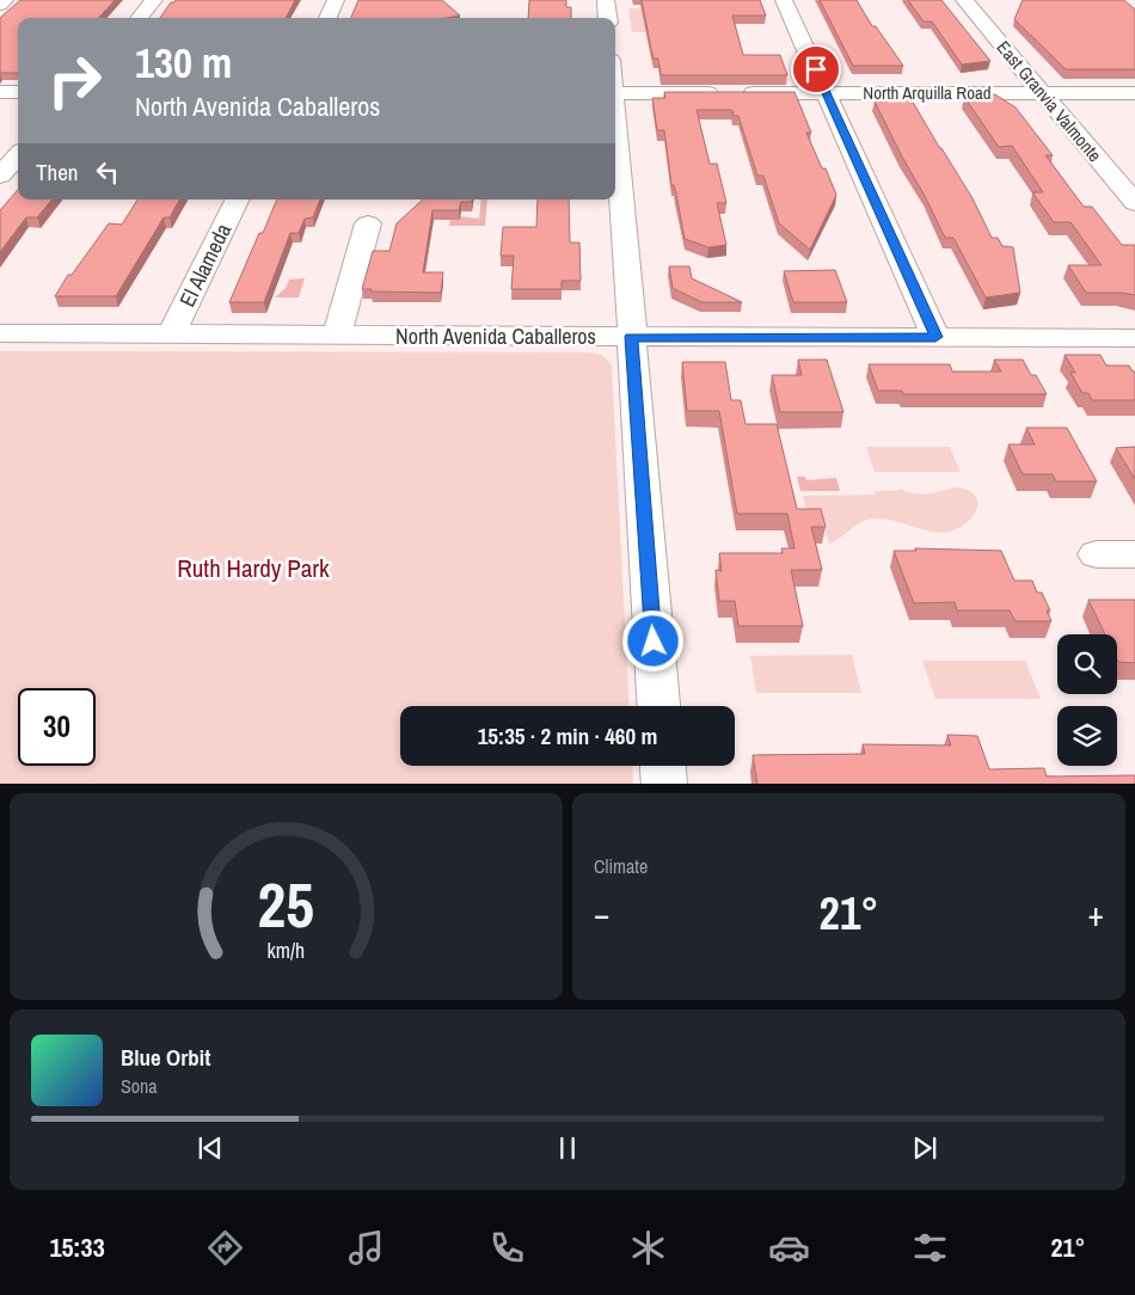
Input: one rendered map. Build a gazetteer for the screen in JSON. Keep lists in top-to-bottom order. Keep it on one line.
{"streets":{"street":["North Arquilla Road","East Granvia Valmonte","El Alameda","North Avenida Caballeros"]},"crossings":[["North Arquilla Road","East Granvia Valmonte"],["El Alameda","North Avenida Caballeros"]],"parks":["Ruth Hardy Park"],"page":{"turn":["130 m","North Avenida Caballeros"],"then":"Then","limit":"30","trip":"15:35 · 2 min · 460 m","tile":"Climate","heat":["−","21°","+"],"song":["Blue Orbit","Sona"],"tabs":["15:33","21°"],"gauge":["25","km/h"]}}
